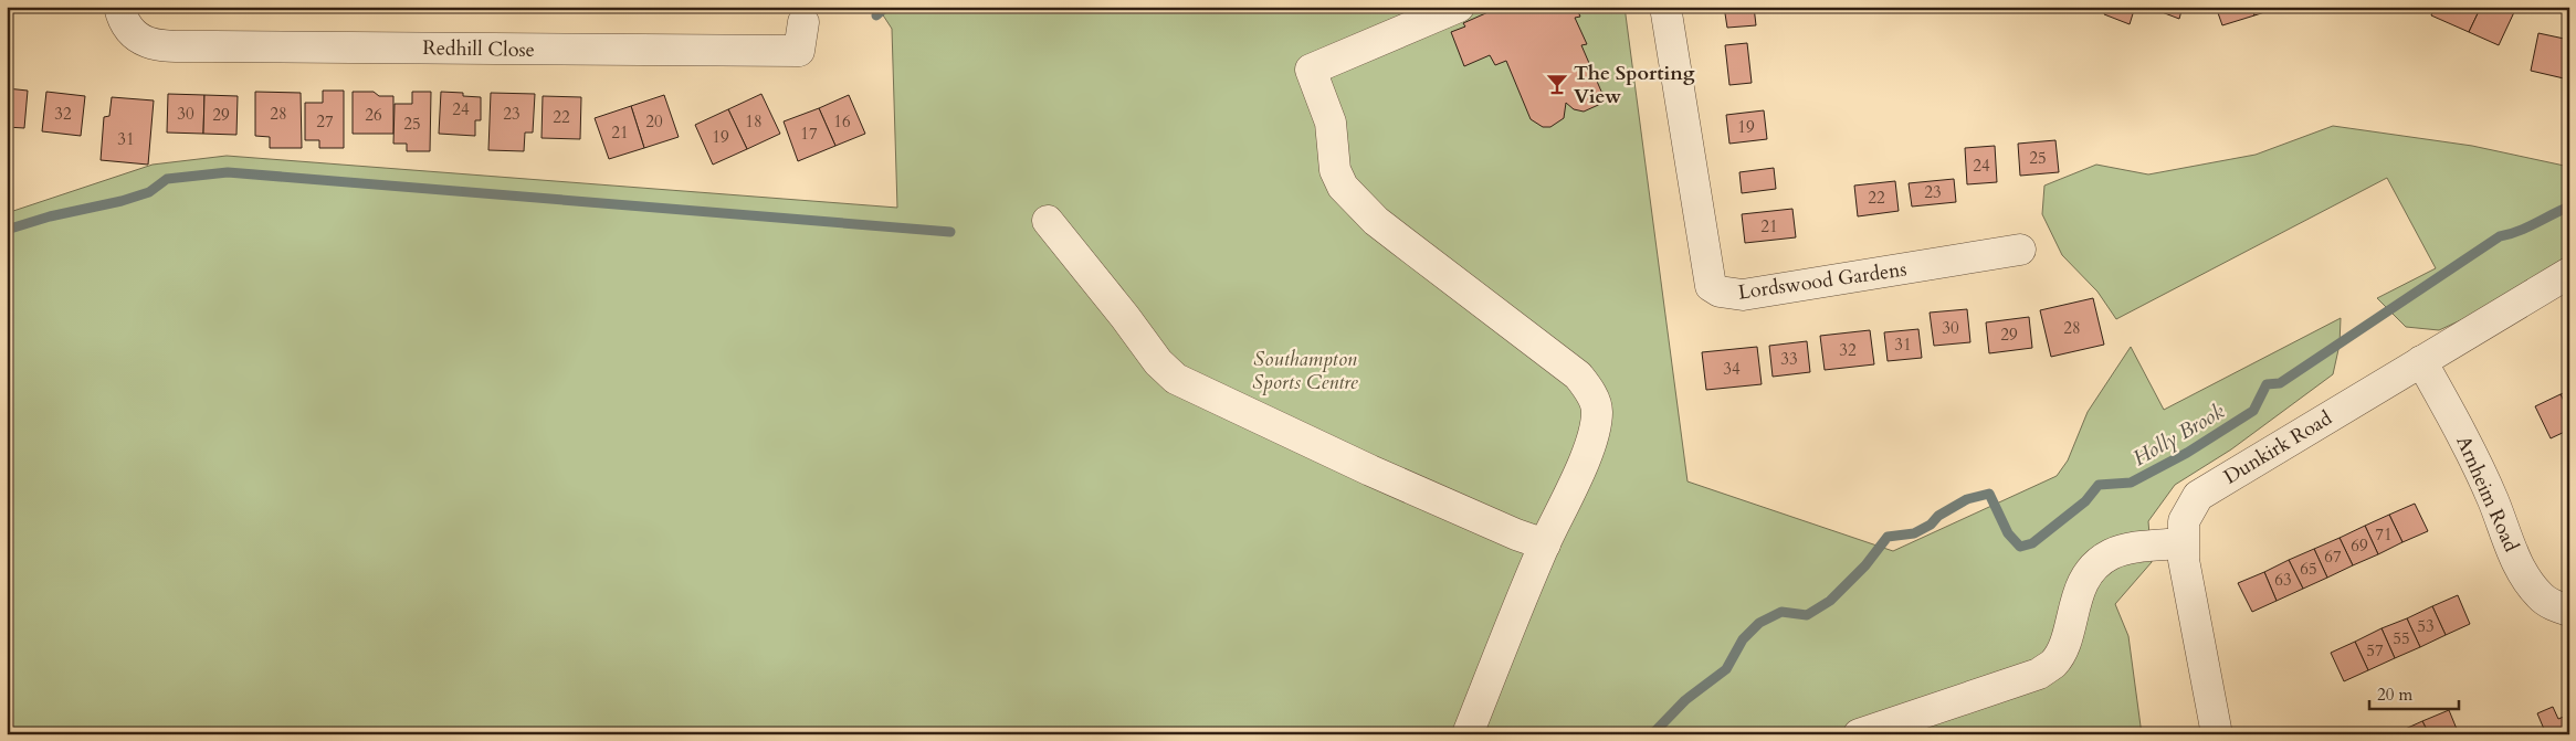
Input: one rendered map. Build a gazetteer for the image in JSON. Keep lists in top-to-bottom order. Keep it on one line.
{"streets":{"street":["Redhill Close","Lordswood Gardens","Dunkirk Road","Arnheim Road"]},"crossings":[["Dunkirk Road","Arnheim Road"]],"water":["Holly Brook"],"parks":["Southampton Sports Centre"],"places":{"bar":["The Sporting View"]},"house_numbers":["24","32","30","28","23","29","26","22","27","20","18","16","25","19","21","17","19","31","25","24","23","22","21","30","28","29","31","32","33","34","71","69","67","65","63","53","55","57"],"scale_bar":"20 m"}
